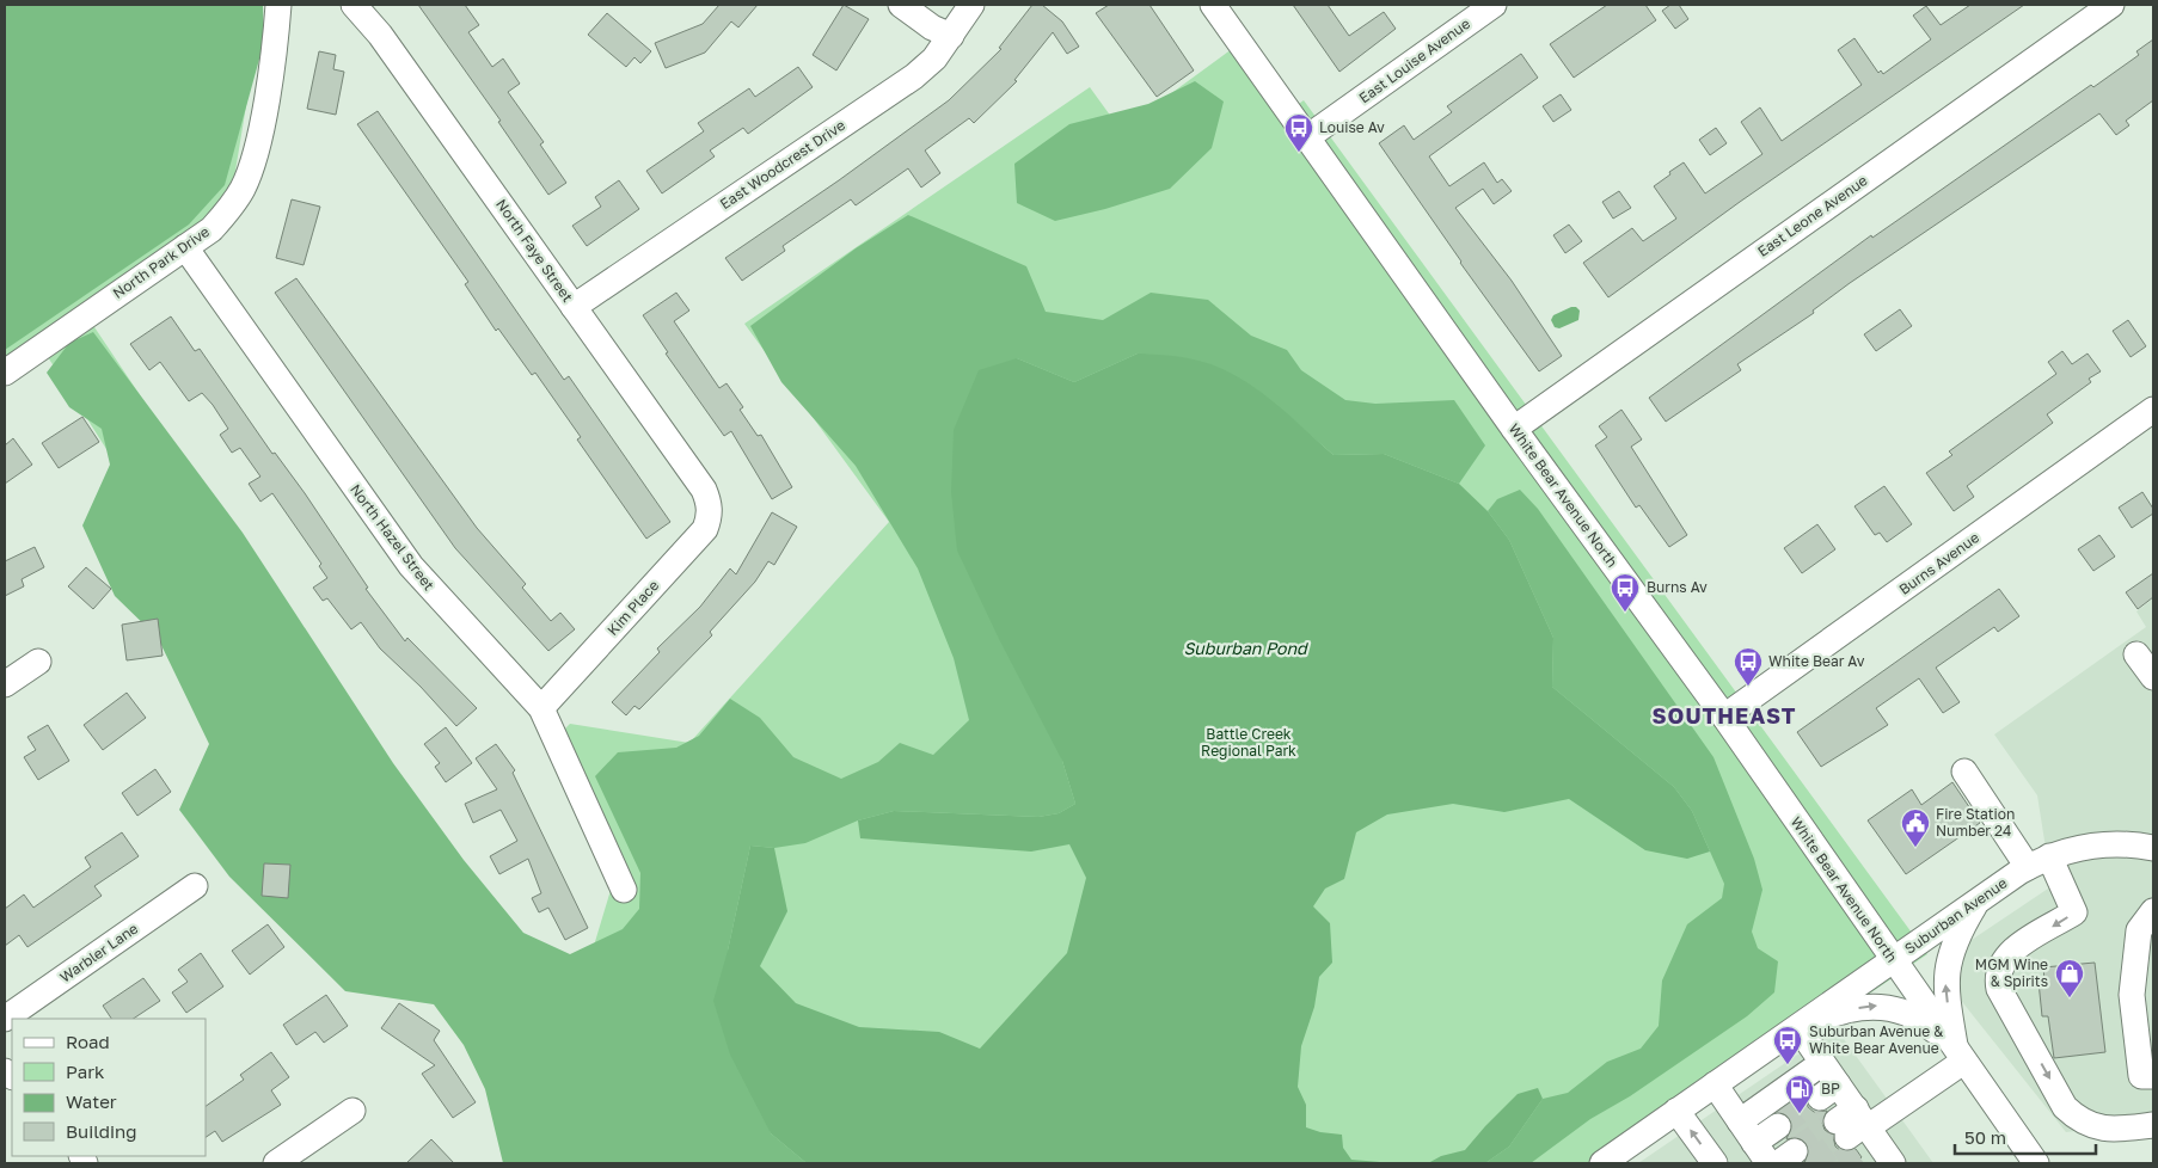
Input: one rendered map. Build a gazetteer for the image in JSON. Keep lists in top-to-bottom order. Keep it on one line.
{"streets":{"street":["East Louise Avenue","East Woodcrest Drive","East Leone Avenue","North Faye Street","North Park Drive","White Bear Avenue North","North Hazel Street","Burns Avenue","Kim Place","Suburban Avenue","Warbler Lane"]},"crossings":[["East Louise Avenue","White Bear Avenue North"],["East Woodcrest Drive","North Faye Street"],["East Leone Avenue","White Bear Avenue North"],["North Faye Street","Kim Place"],["North Park Drive","North Hazel Street"],["White Bear Avenue North","Burns Avenue"],["White Bear Avenue North","Suburban Avenue"],["North Hazel Street","Kim Place"]],"districts":["SOUTHEAST"],"water":["Suburban Pond"],"parks":["Battle Creek Regional Park"],"places":{"bus stop":["Louise Av","Burns Av","White Bear Av","Suburban Avenue & White Bear Avenue"],"public building":["Fire Station Number 24"],"shop":["MGM Wine & Spirits"],"fuel station":["BP"]},"legend":["Road","Park","Water","Building"],"scale_bar":"50 m"}
